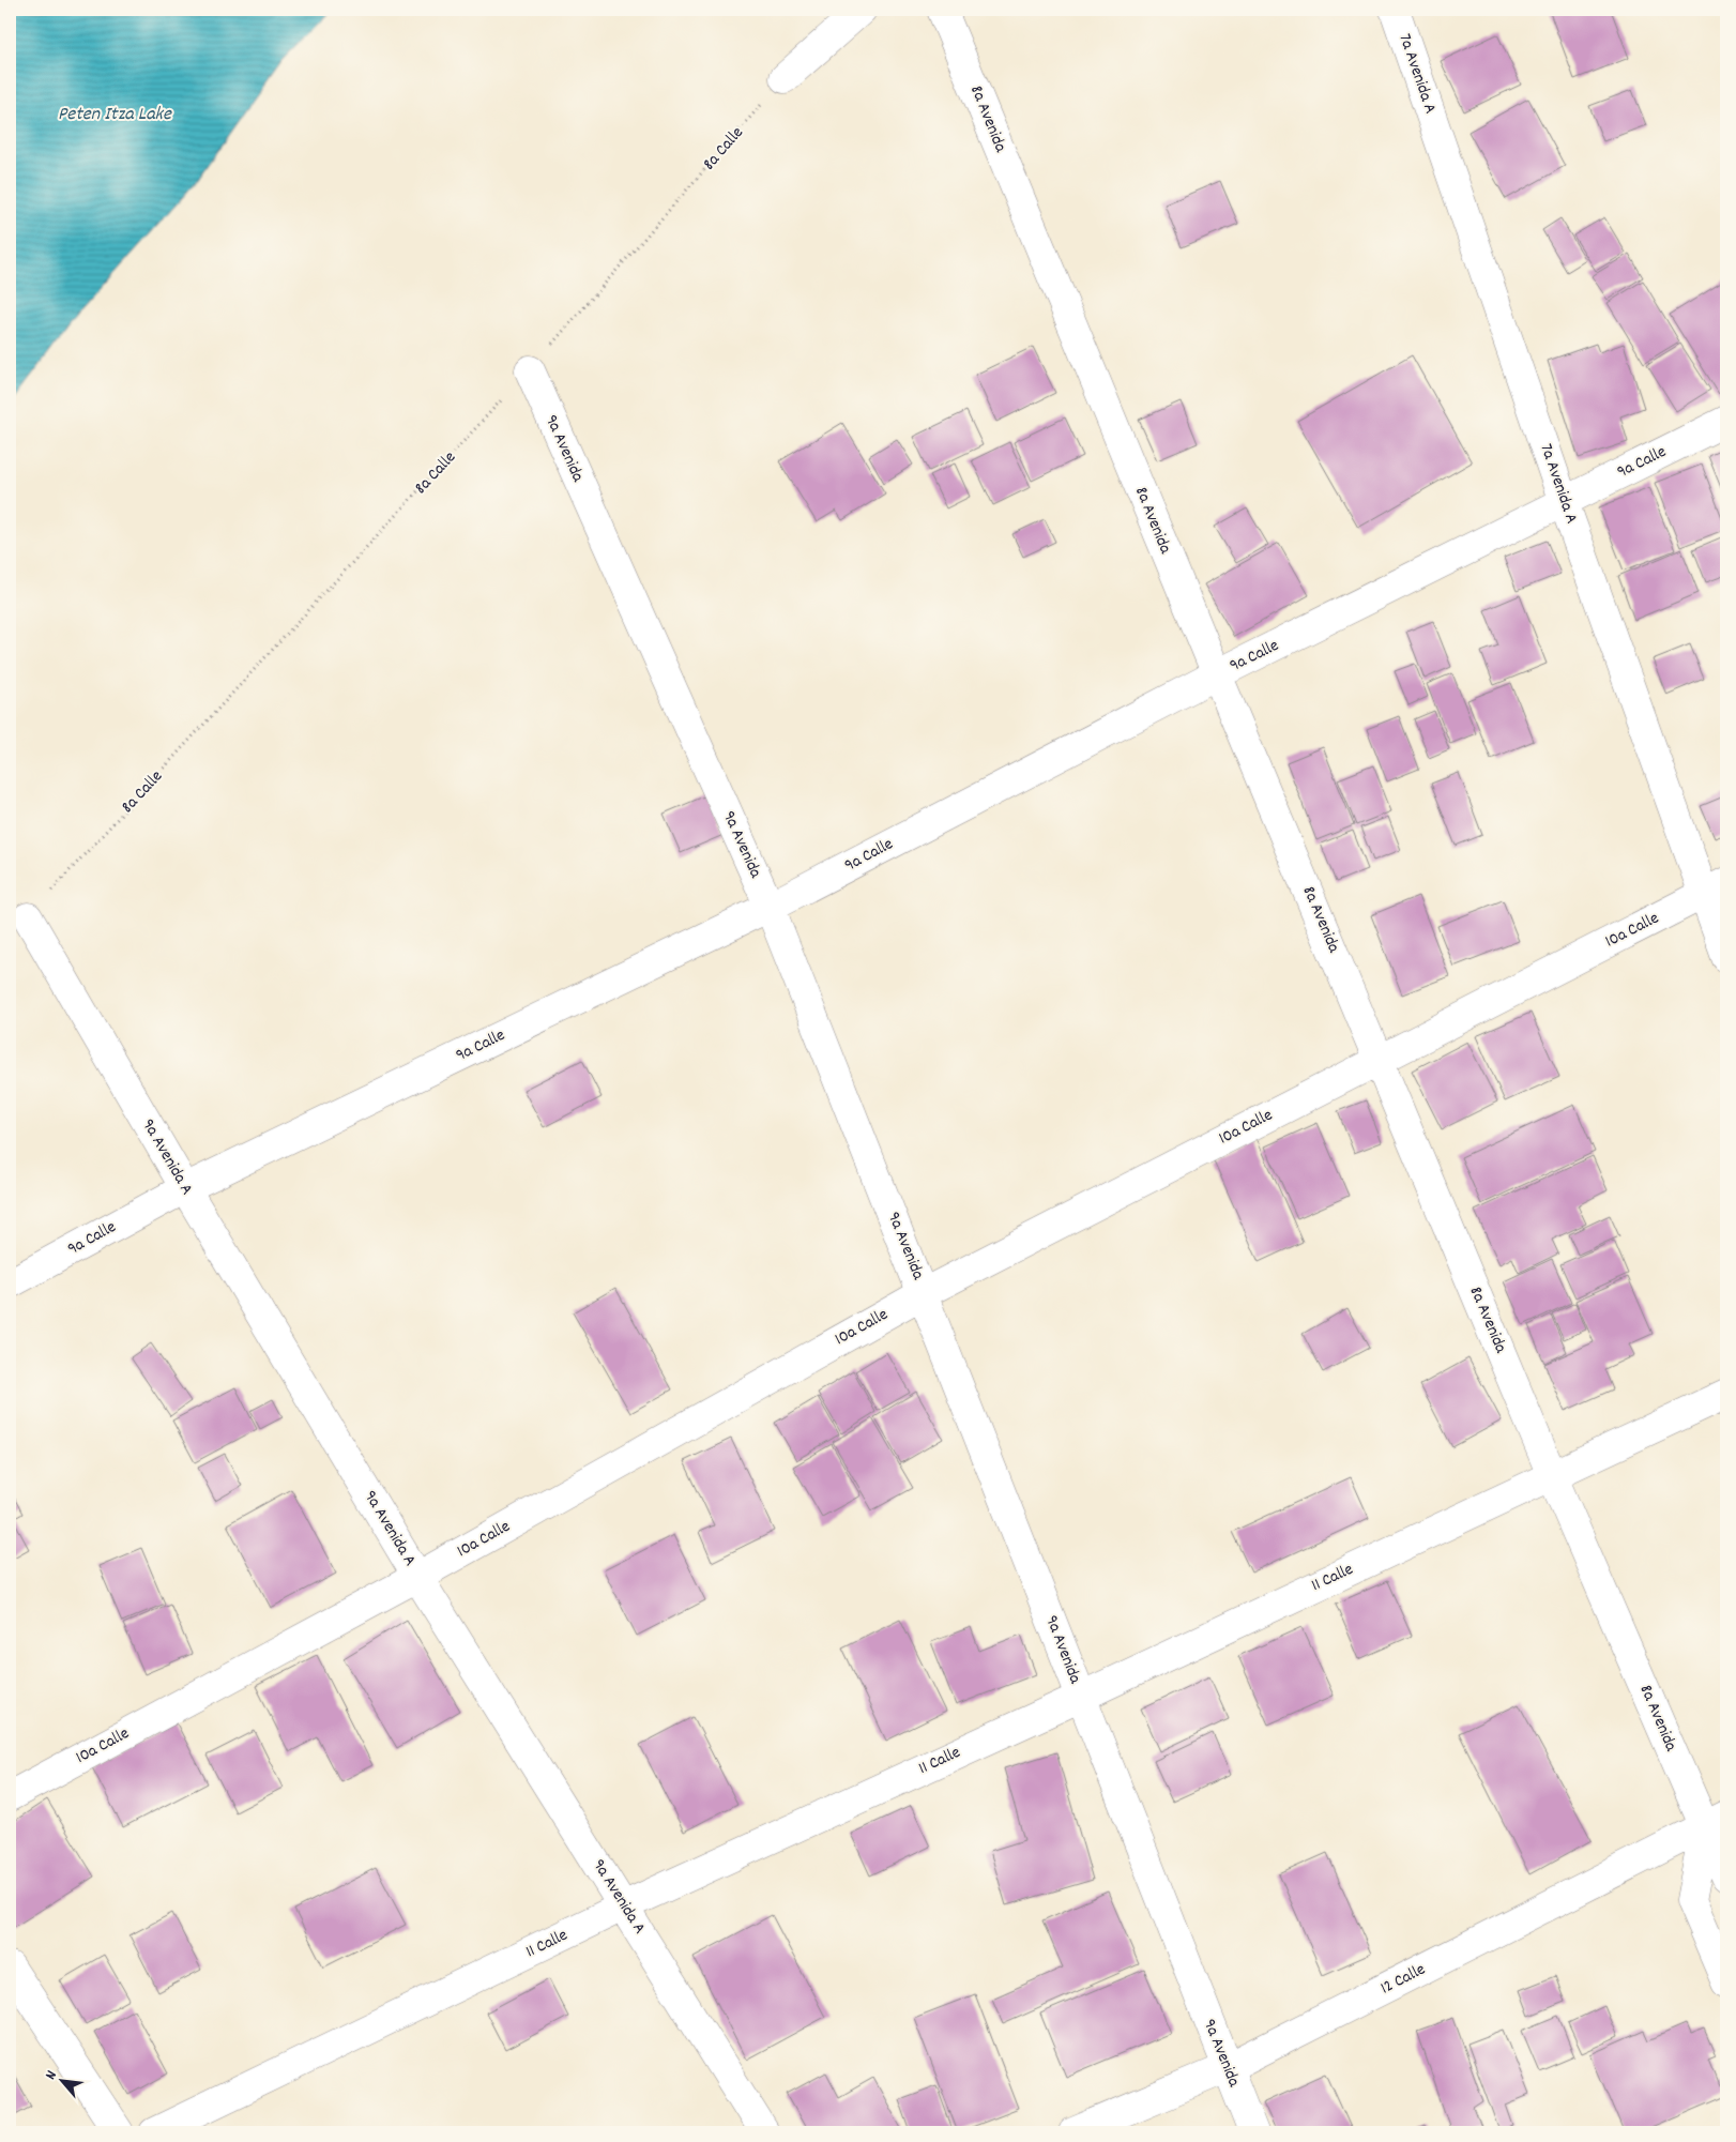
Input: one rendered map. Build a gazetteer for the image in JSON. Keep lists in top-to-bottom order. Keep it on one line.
{"streets":{"street":["7a Avenida A","8a Avenida","9a Avenida","9a Calle","10a Calle","9a Avenida A","11 Calle","12 Calle"],"path":["8a Calle"]},"crossings":[["7a Avenida A","9a Calle"],["7a Avenida A","10a Calle"],["8a Avenida","9a Calle"],["8a Avenida","10a Calle"],["8a Avenida","11 Calle"],["8a Avenida","12 Calle"],["8a Calle","9a Avenida"],["8a Calle","9a Avenida A"],["9a Avenida","9a Calle"],["9a Avenida","10a Calle"],["9a Avenida","11 Calle"],["9a Avenida","12 Calle"],["9a Calle","9a Avenida A"],["10a Calle","9a Avenida A"],["9a Avenida A","11 Calle"]],"water":["Peten Itza Lake"],"north":"top left"}
